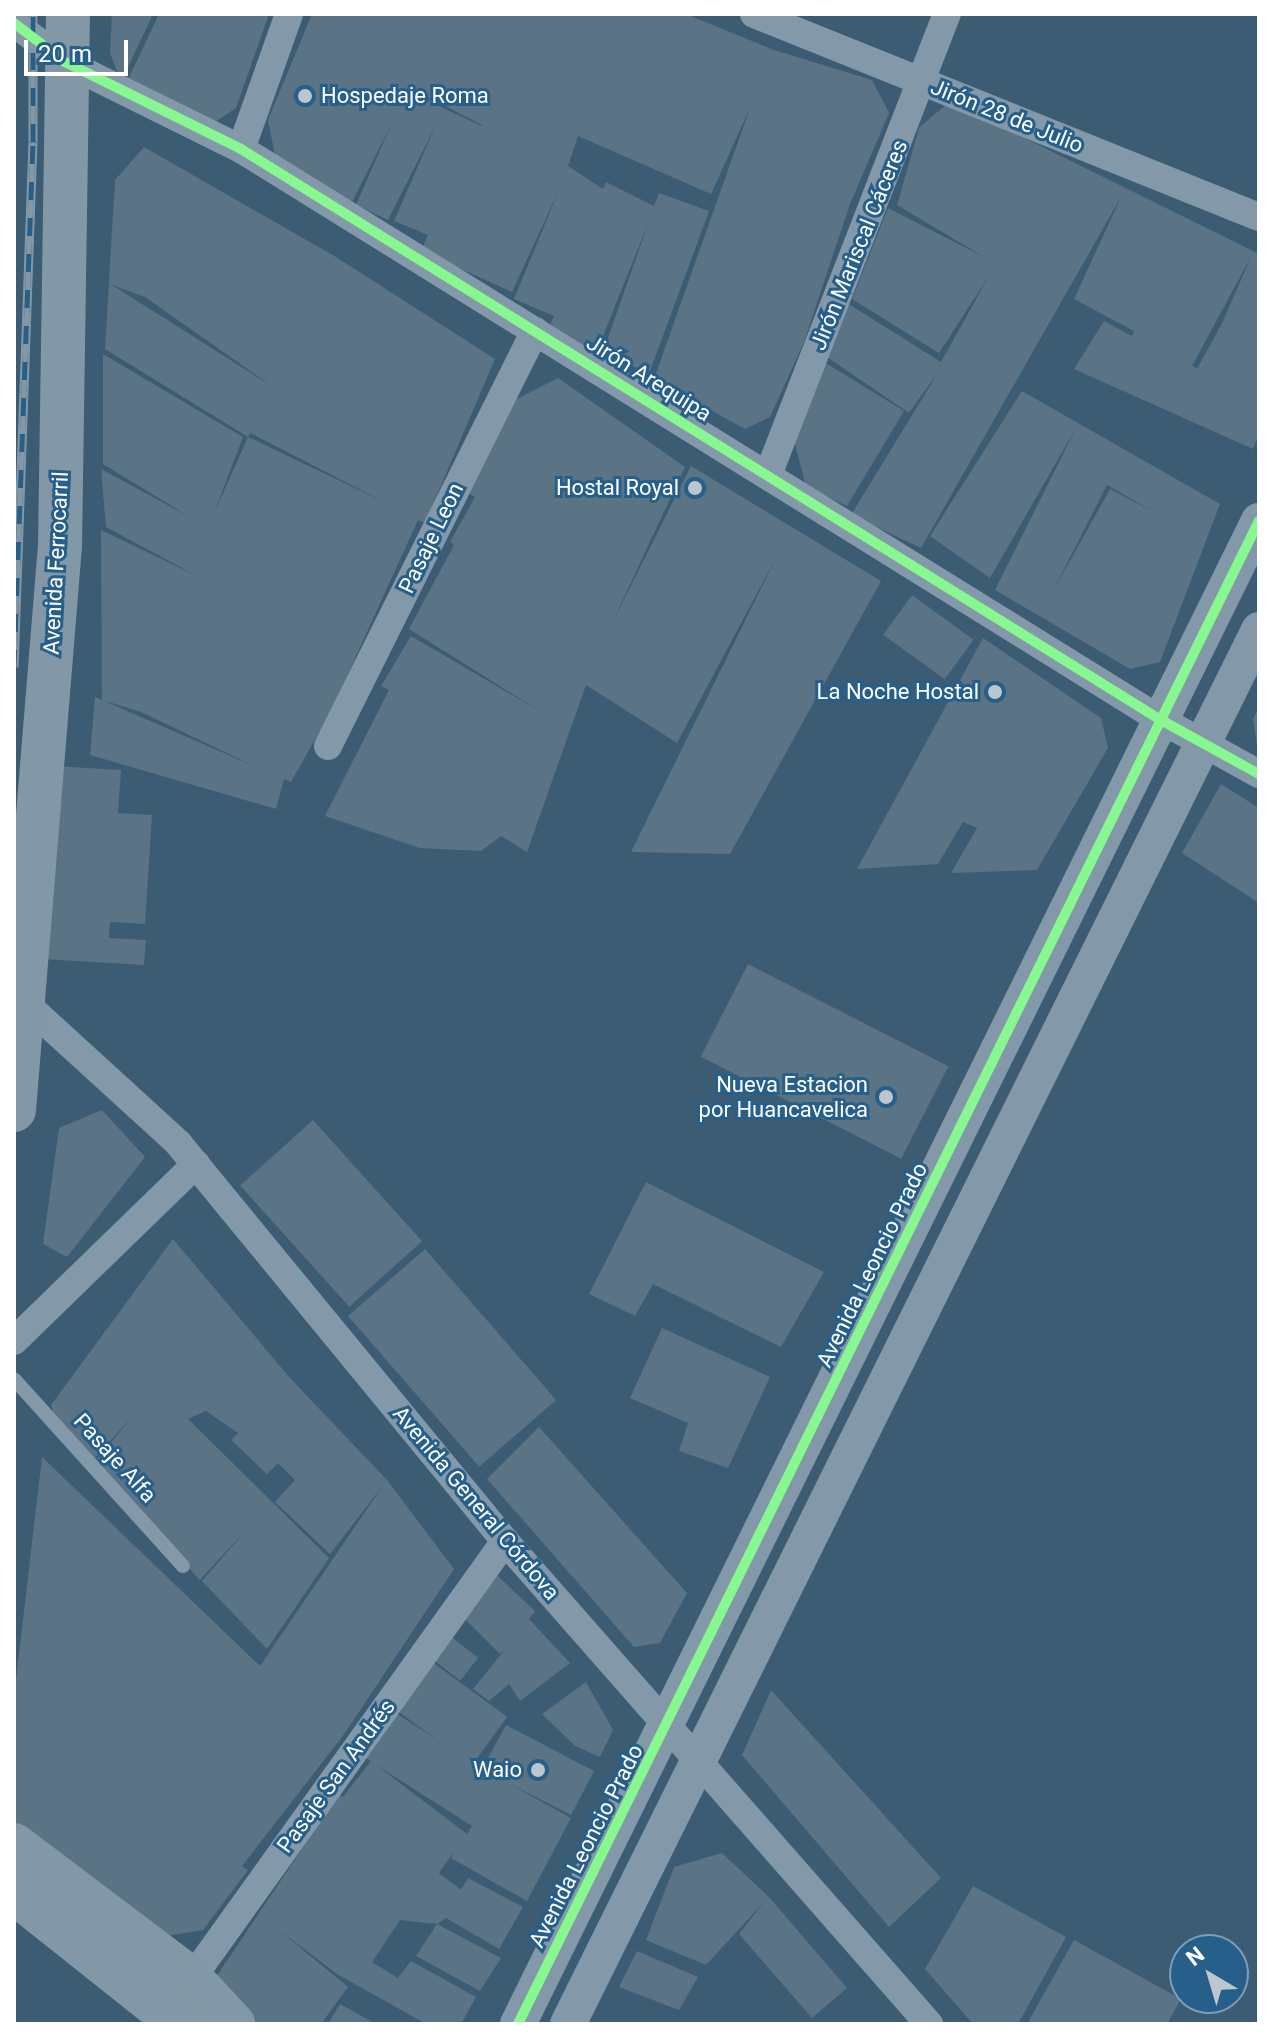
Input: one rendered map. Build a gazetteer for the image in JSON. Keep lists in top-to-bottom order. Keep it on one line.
{"streets":{"main road":["Avenida Ferrocarril"],"street":["Jirón 28 de Julio","Jirón Mariscal Cáceres","Jirón Arequipa","Pasaje Leon","Avenida Leoncio Prado","Avenida General Córdova","Pasaje San Andrés"],"lane":["Pasaje Alfa"]},"crossings":[["Jirón 28 de Julio","Jirón Mariscal Cáceres"],["Jirón Mariscal Cáceres","Jirón Arequipa"],["Jirón Arequipa","Pasaje Leon"],["Jirón Arequipa","Avenida Ferrocarril"],["Jirón Arequipa","Avenida Leoncio Prado"],["Avenida Ferrocarril","Avenida General Córdova"],["Avenida Leoncio Prado","Avenida General Córdova"],["Avenida General Córdova","Pasaje San Andrés"]],"places":["Hospedaje Roma","Hostal Royal","La Noche Hostal","Nueva Estacion por Huancavelica","Waio"],"scale_bar":"20 m","north":"top left"}
